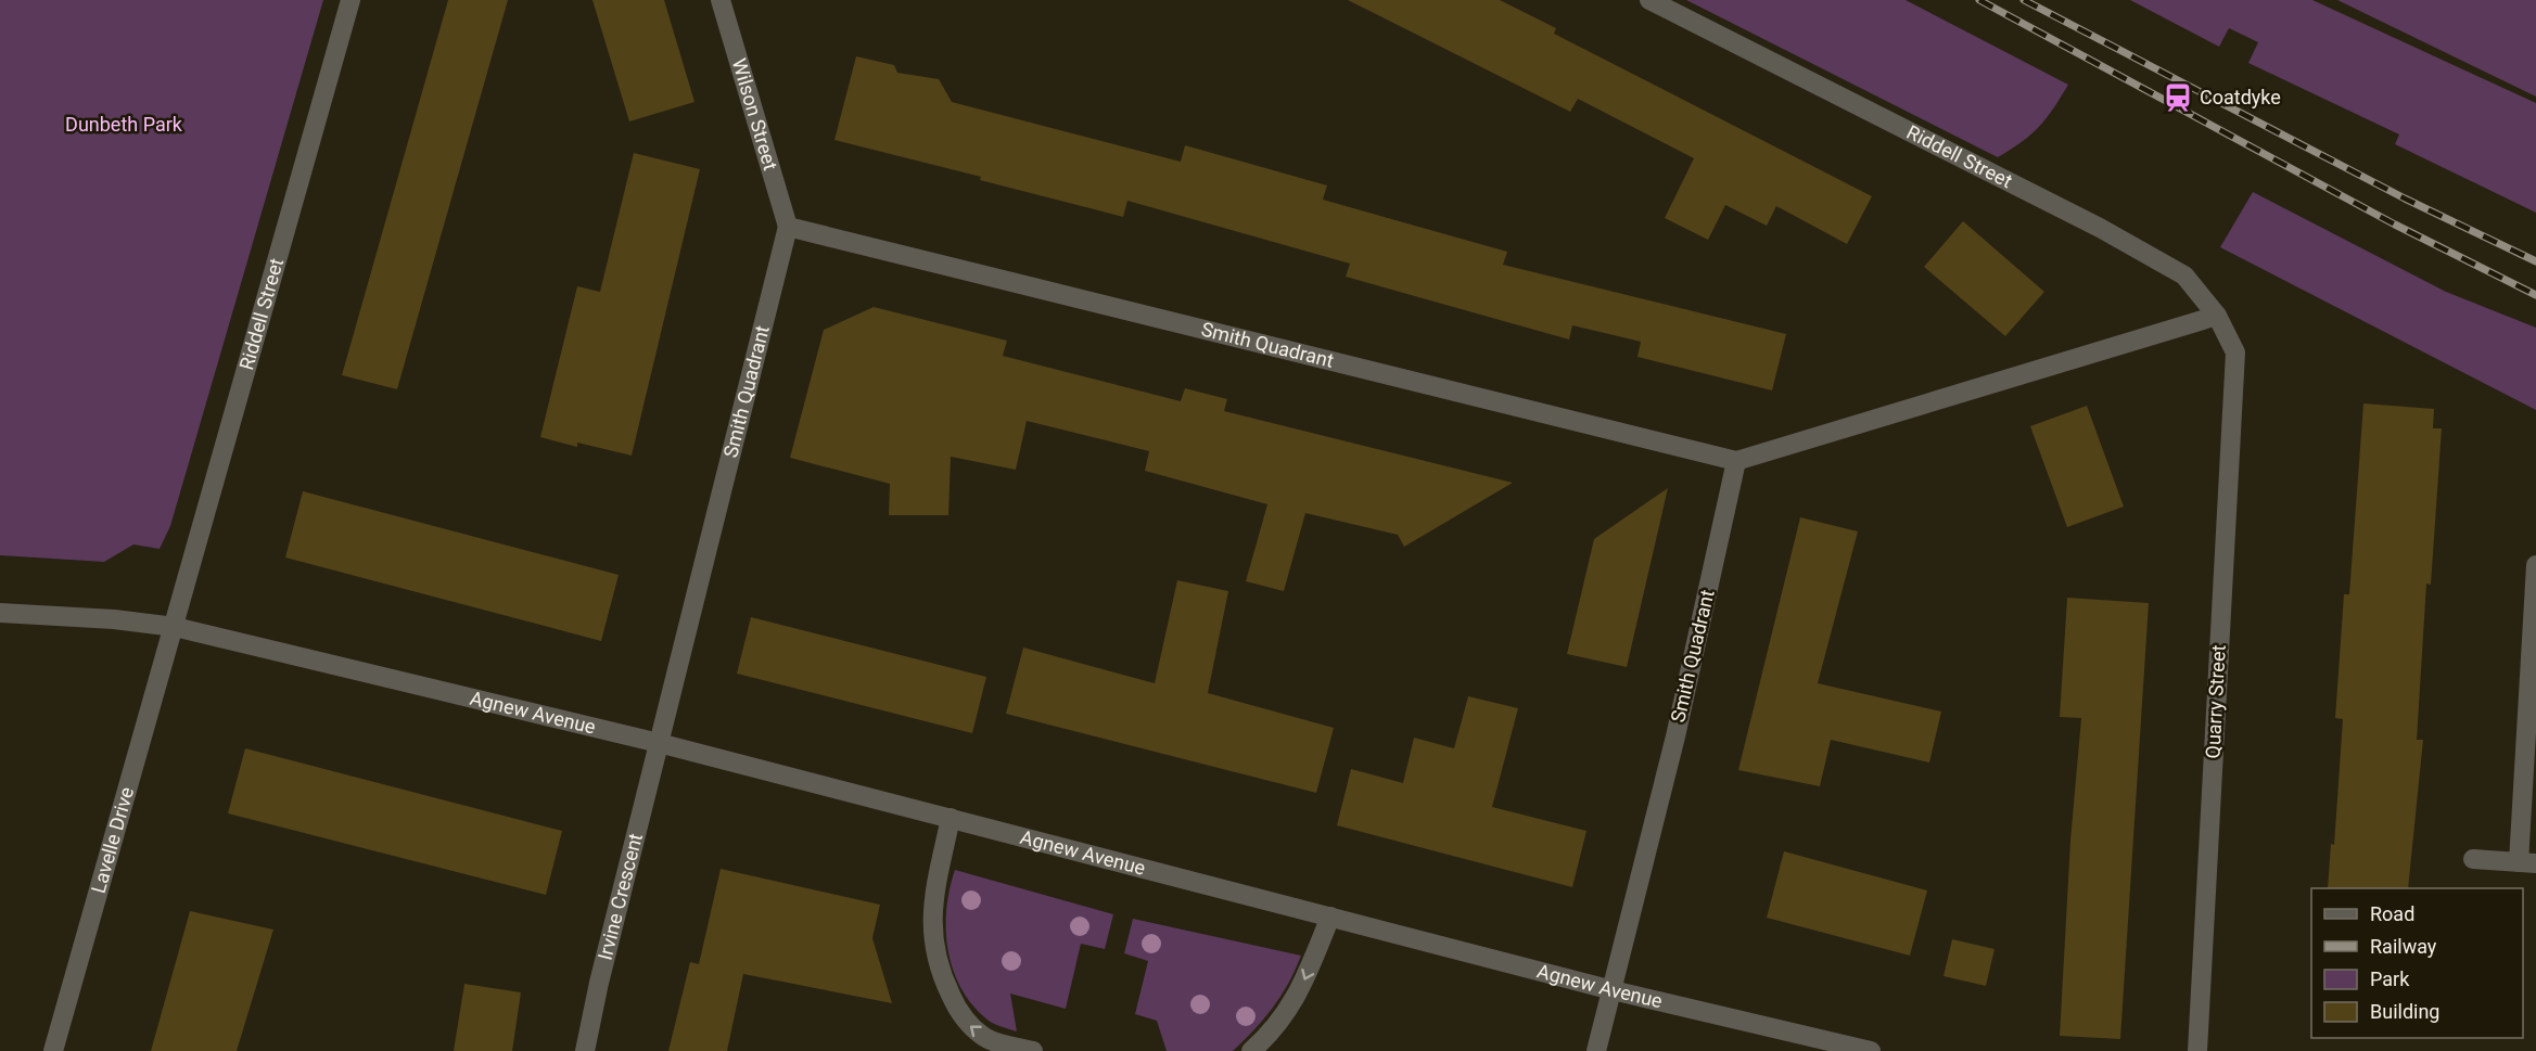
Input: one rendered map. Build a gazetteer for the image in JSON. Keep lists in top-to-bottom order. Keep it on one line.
{"streets":{"street":["Wilson Street","Riddell Street","Smith Quadrant","Quarry Street","Agnew Avenue","Lavelle Drive","Irvine Crescent"]},"crossings":[["Wilson Street","Smith Quadrant"],["Riddell Street","Quarry Street"],["Riddell Street","Agnew Avenue"],["Riddell Street","Lavelle Drive"],["Smith Quadrant","Agnew Avenue"],["Smith Quadrant","Irvine Crescent"],["Agnew Avenue","Lavelle Drive"],["Agnew Avenue","Irvine Crescent"]],"parks":["Dunbeth Park"],"places":{"station":["Coatdyke"]},"legend":["Road","Railway","Park","Building"]}
